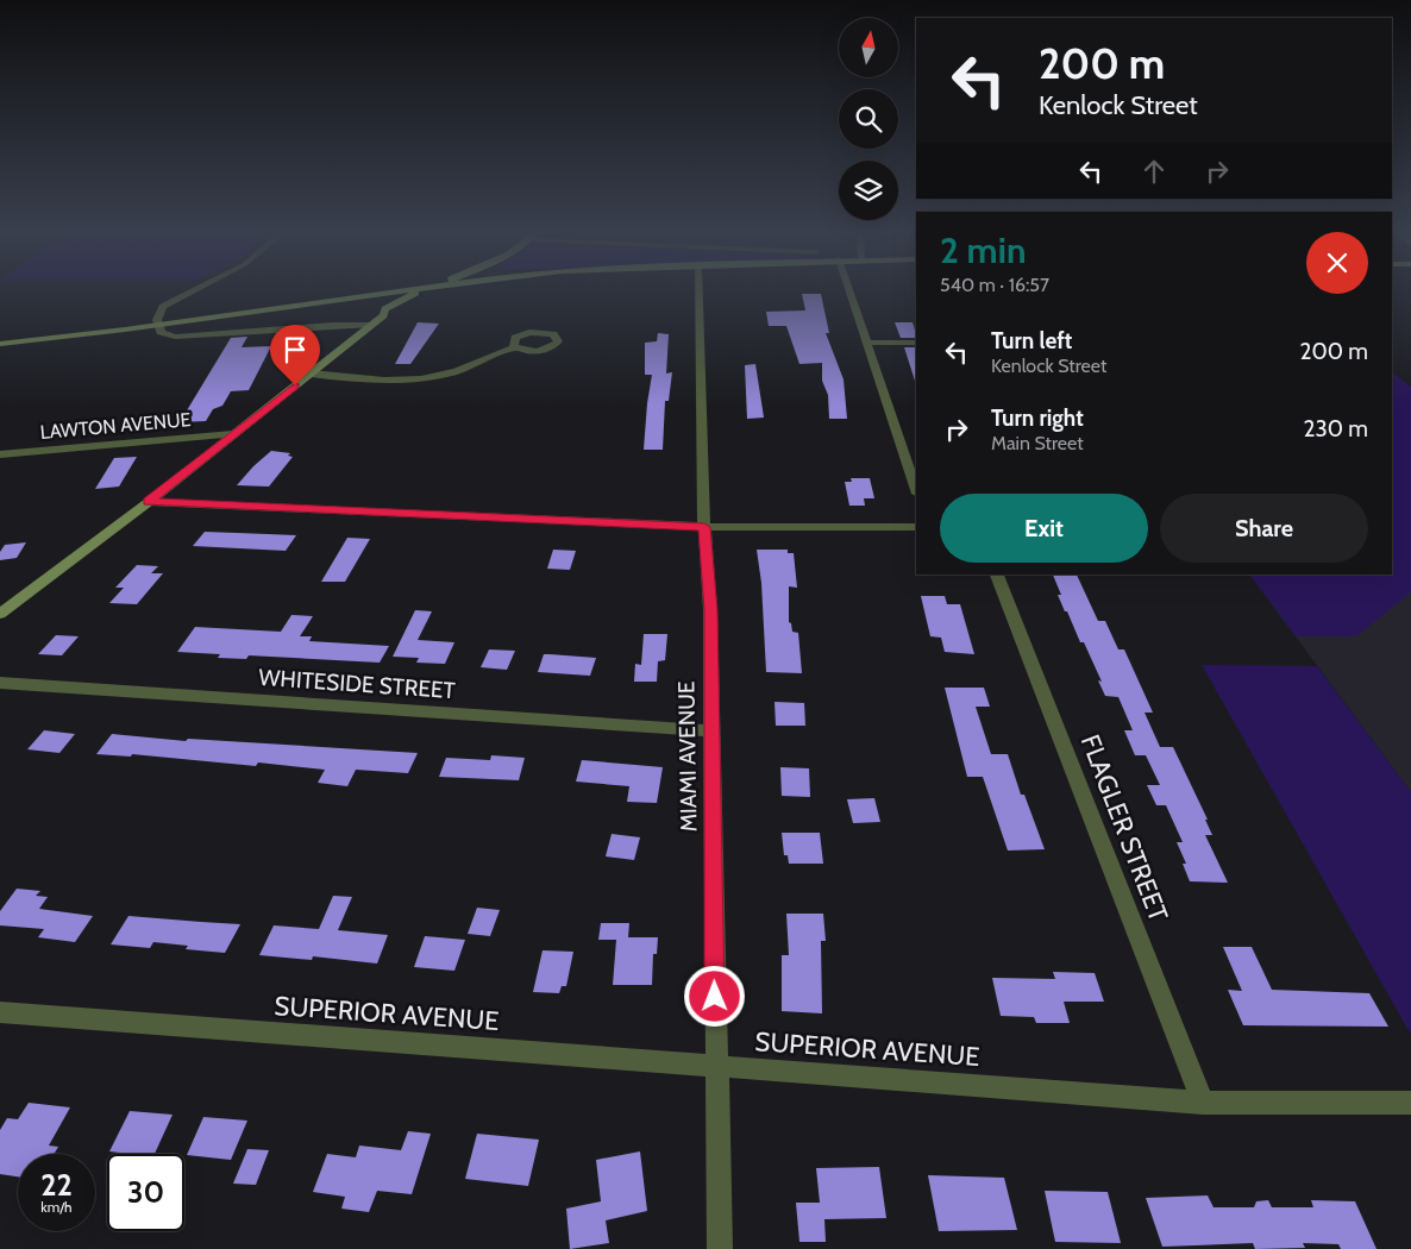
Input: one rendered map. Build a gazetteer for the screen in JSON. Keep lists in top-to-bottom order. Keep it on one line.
{"streets":{"street":["LAWTON AVENUE","WHITESIDE STREET","MIAMI AVENUE","FLAGLER STREET","SUPERIOR AVENUE"]},"crossings":[["WHITESIDE STREET","MIAMI AVENUE"],["MIAMI AVENUE","SUPERIOR AVENUE"],["FLAGLER STREET","SUPERIOR AVENUE"]],"north":"top","page":{"turn":["200 m","Kenlock Street"],"heading":["2 min","540 m · 16:57"],"list":[{"name":"Turn left","note":"Kenlock Street","value":"200 m"},{"name":"Turn right","note":"Main Street","value":"230 m"}],"buttons":["Exit","Share"],"speed":"22 km/h","limit":"30"}}
